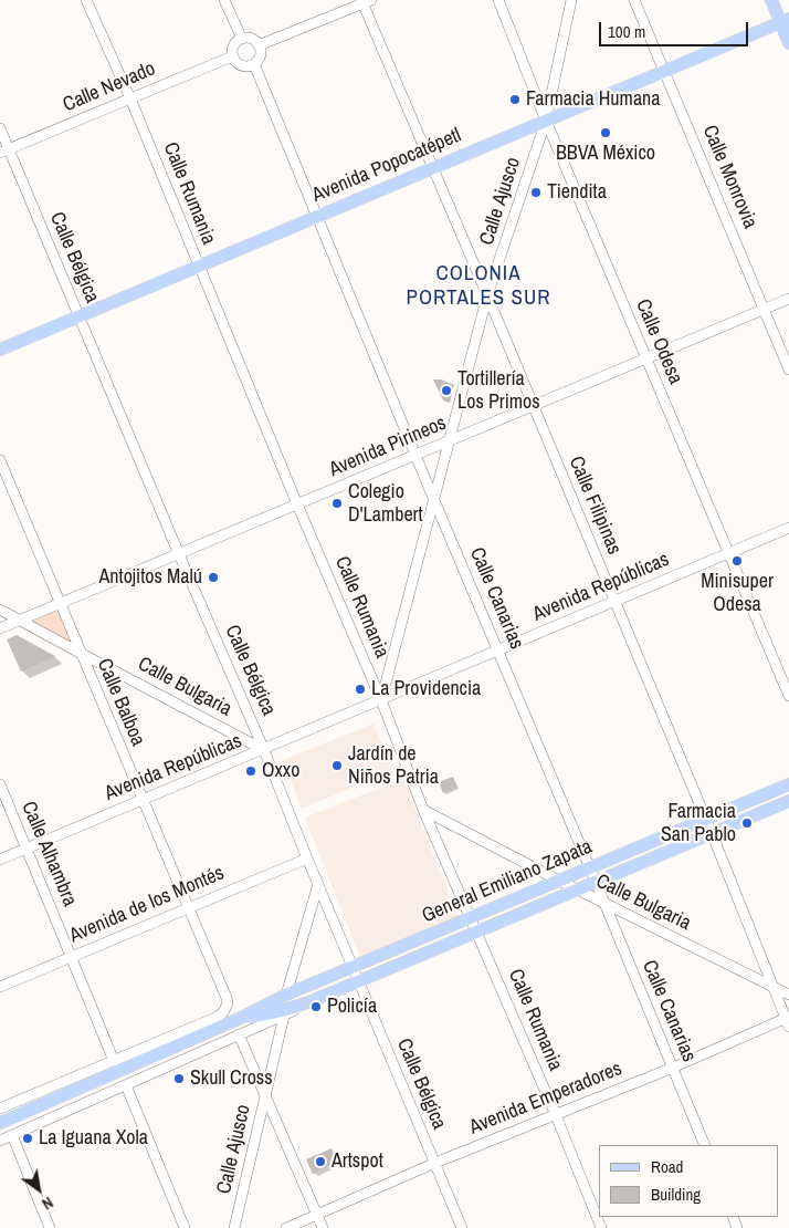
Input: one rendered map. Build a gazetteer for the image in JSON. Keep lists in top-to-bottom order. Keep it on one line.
{"streets":{"main road":["Avenida Popocatépetl","General Emiliano Zapata"],"street":["Calle Nevado","Calle Monrovia","Calle Rumania","Calle Ajusco","Calle Bélgica","Calle Odesa","Avenida Pirineos","Calle Filipinas","Avenida Repúblicas","Calle Canarias","Calle Bulgaria","Calle Balboa","Calle Alhambra","Avenida de los Montés","Avenida Emperadores"]},"crossings":[["Calle Nevado","Calle Rumania"],["Calle Nevado","Calle Bélgica"],["Calle Nevado","Calle Canarias"],["Avenida Popocatépetl","Calle Monrovia"],["Avenida Popocatépetl","Calle Rumania"],["Avenida Popocatépetl","Calle Ajusco"],["Avenida Popocatépetl","Calle Bélgica"],["Avenida Popocatépetl","Calle Odesa"],["Avenida Popocatépetl","Calle Filipinas"],["Avenida Popocatépetl","Calle Canarias"],["Calle Monrovia","Avenida Pirineos"],["Calle Rumania","Calle Ajusco"],["Calle Rumania","Avenida Pirineos"],["Calle Rumania","Avenida Repúblicas"],["Calle Rumania","Calle Bulgaria"],["Calle Rumania","General Emiliano Zapata"],["Calle Rumania","Avenida Emperadores"],["Calle Ajusco","Calle Odesa"],["Calle Ajusco","Avenida Pirineos"],["Calle Ajusco","Calle Filipinas"],["Calle Ajusco","Avenida Repúblicas"],["Calle Ajusco","Calle Canarias"],["Calle Ajusco","General Emiliano Zapata"],["Calle Bélgica","Avenida Pirineos"],["Calle Bélgica","Avenida Repúblicas"],["Calle Bélgica","Calle Bulgaria"],["Calle Bélgica","General Emiliano Zapata"],["Calle Bélgica","Avenida de los Montés"],["Calle Bélgica","Avenida Emperadores"],["Calle Odesa","Avenida Pirineos"],["Calle Odesa","Avenida Repúblicas"],["Avenida Pirineos","Calle Filipinas"],["Avenida Pirineos","Calle Canarias"],["Avenida Pirineos","Calle Bulgaria"],["Avenida Pirineos","Calle Balboa"],["Calle Filipinas","Avenida Repúblicas"],["Calle Filipinas","Calle Bulgaria"],["Calle Filipinas","General Emiliano Zapata"],["Calle Filipinas","Avenida Emperadores"],["Avenida Repúblicas","Calle Canarias"],["Avenida Repúblicas","Calle Bulgaria"],["Avenida Repúblicas","Calle Balboa"],["Avenida Repúblicas","Calle Alhambra"],["Calle Canarias","Calle Bulgaria"],["Calle Canarias","General Emiliano Zapata"],["Calle Canarias","Avenida Emperadores"],["Calle Bulgaria","Calle Balboa"],["Calle Bulgaria","General Emiliano Zapata"],["Calle Balboa","Calle Alhambra"],["Calle Balboa","Avenida de los Montés"],["Calle Alhambra","Avenida de los Montés"]],"districts":["COLONIA PORTALES SUR"],"places":["Farmacia Humana","BBVA México","Tiendita","Tortillería Los Primos","Colegio D'Lambert","Minisuper Odesa","Antojitos Malú","La Providencia","Jardín de Niños Patria","Oxxo","Farmacia San Pablo","Policía","Skull Cross","La Iguana Xola","Artspot"],"legend":["Road","Building"],"scale_bar":"100 m","north":"bottom right"}
